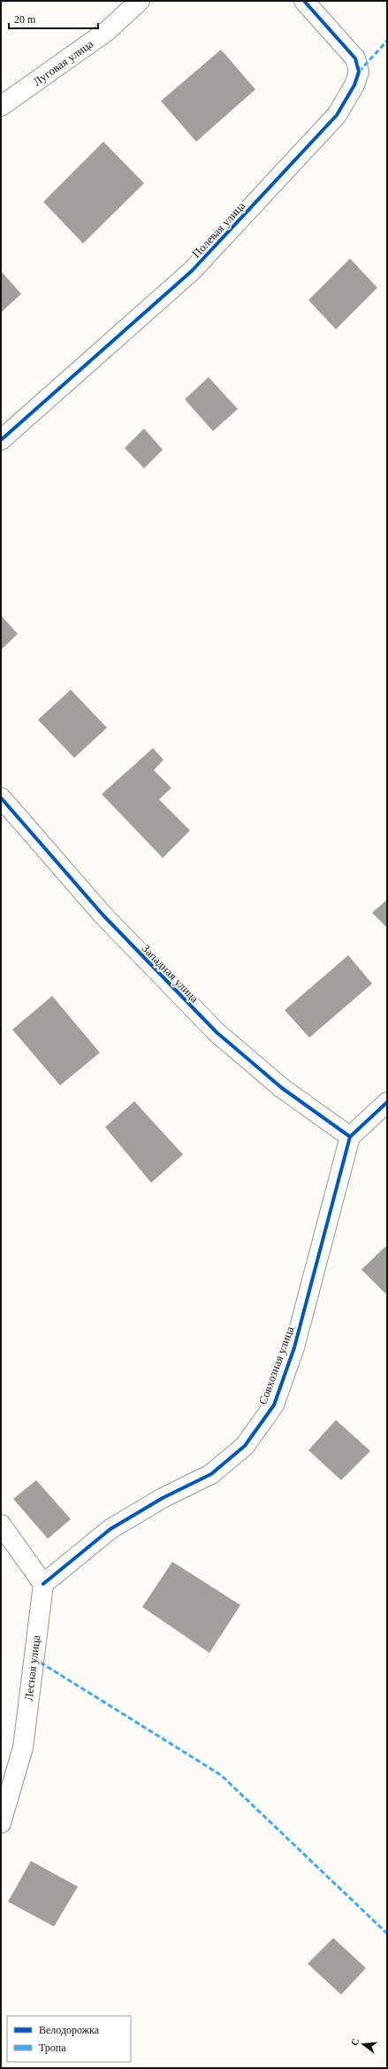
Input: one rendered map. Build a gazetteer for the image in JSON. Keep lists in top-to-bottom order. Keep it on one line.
{"streets":{"street":["Луговая улица","Полевая улица","Западная улица","Совхозная улица","Лесная улица"]},"crossings":[["Западная улица","Совхозная улица"],["Совхозная улица","Лесная улица"]],"legend":["Велодорожка","Тропа"],"scale_bar":"20 m","north":"left"}
